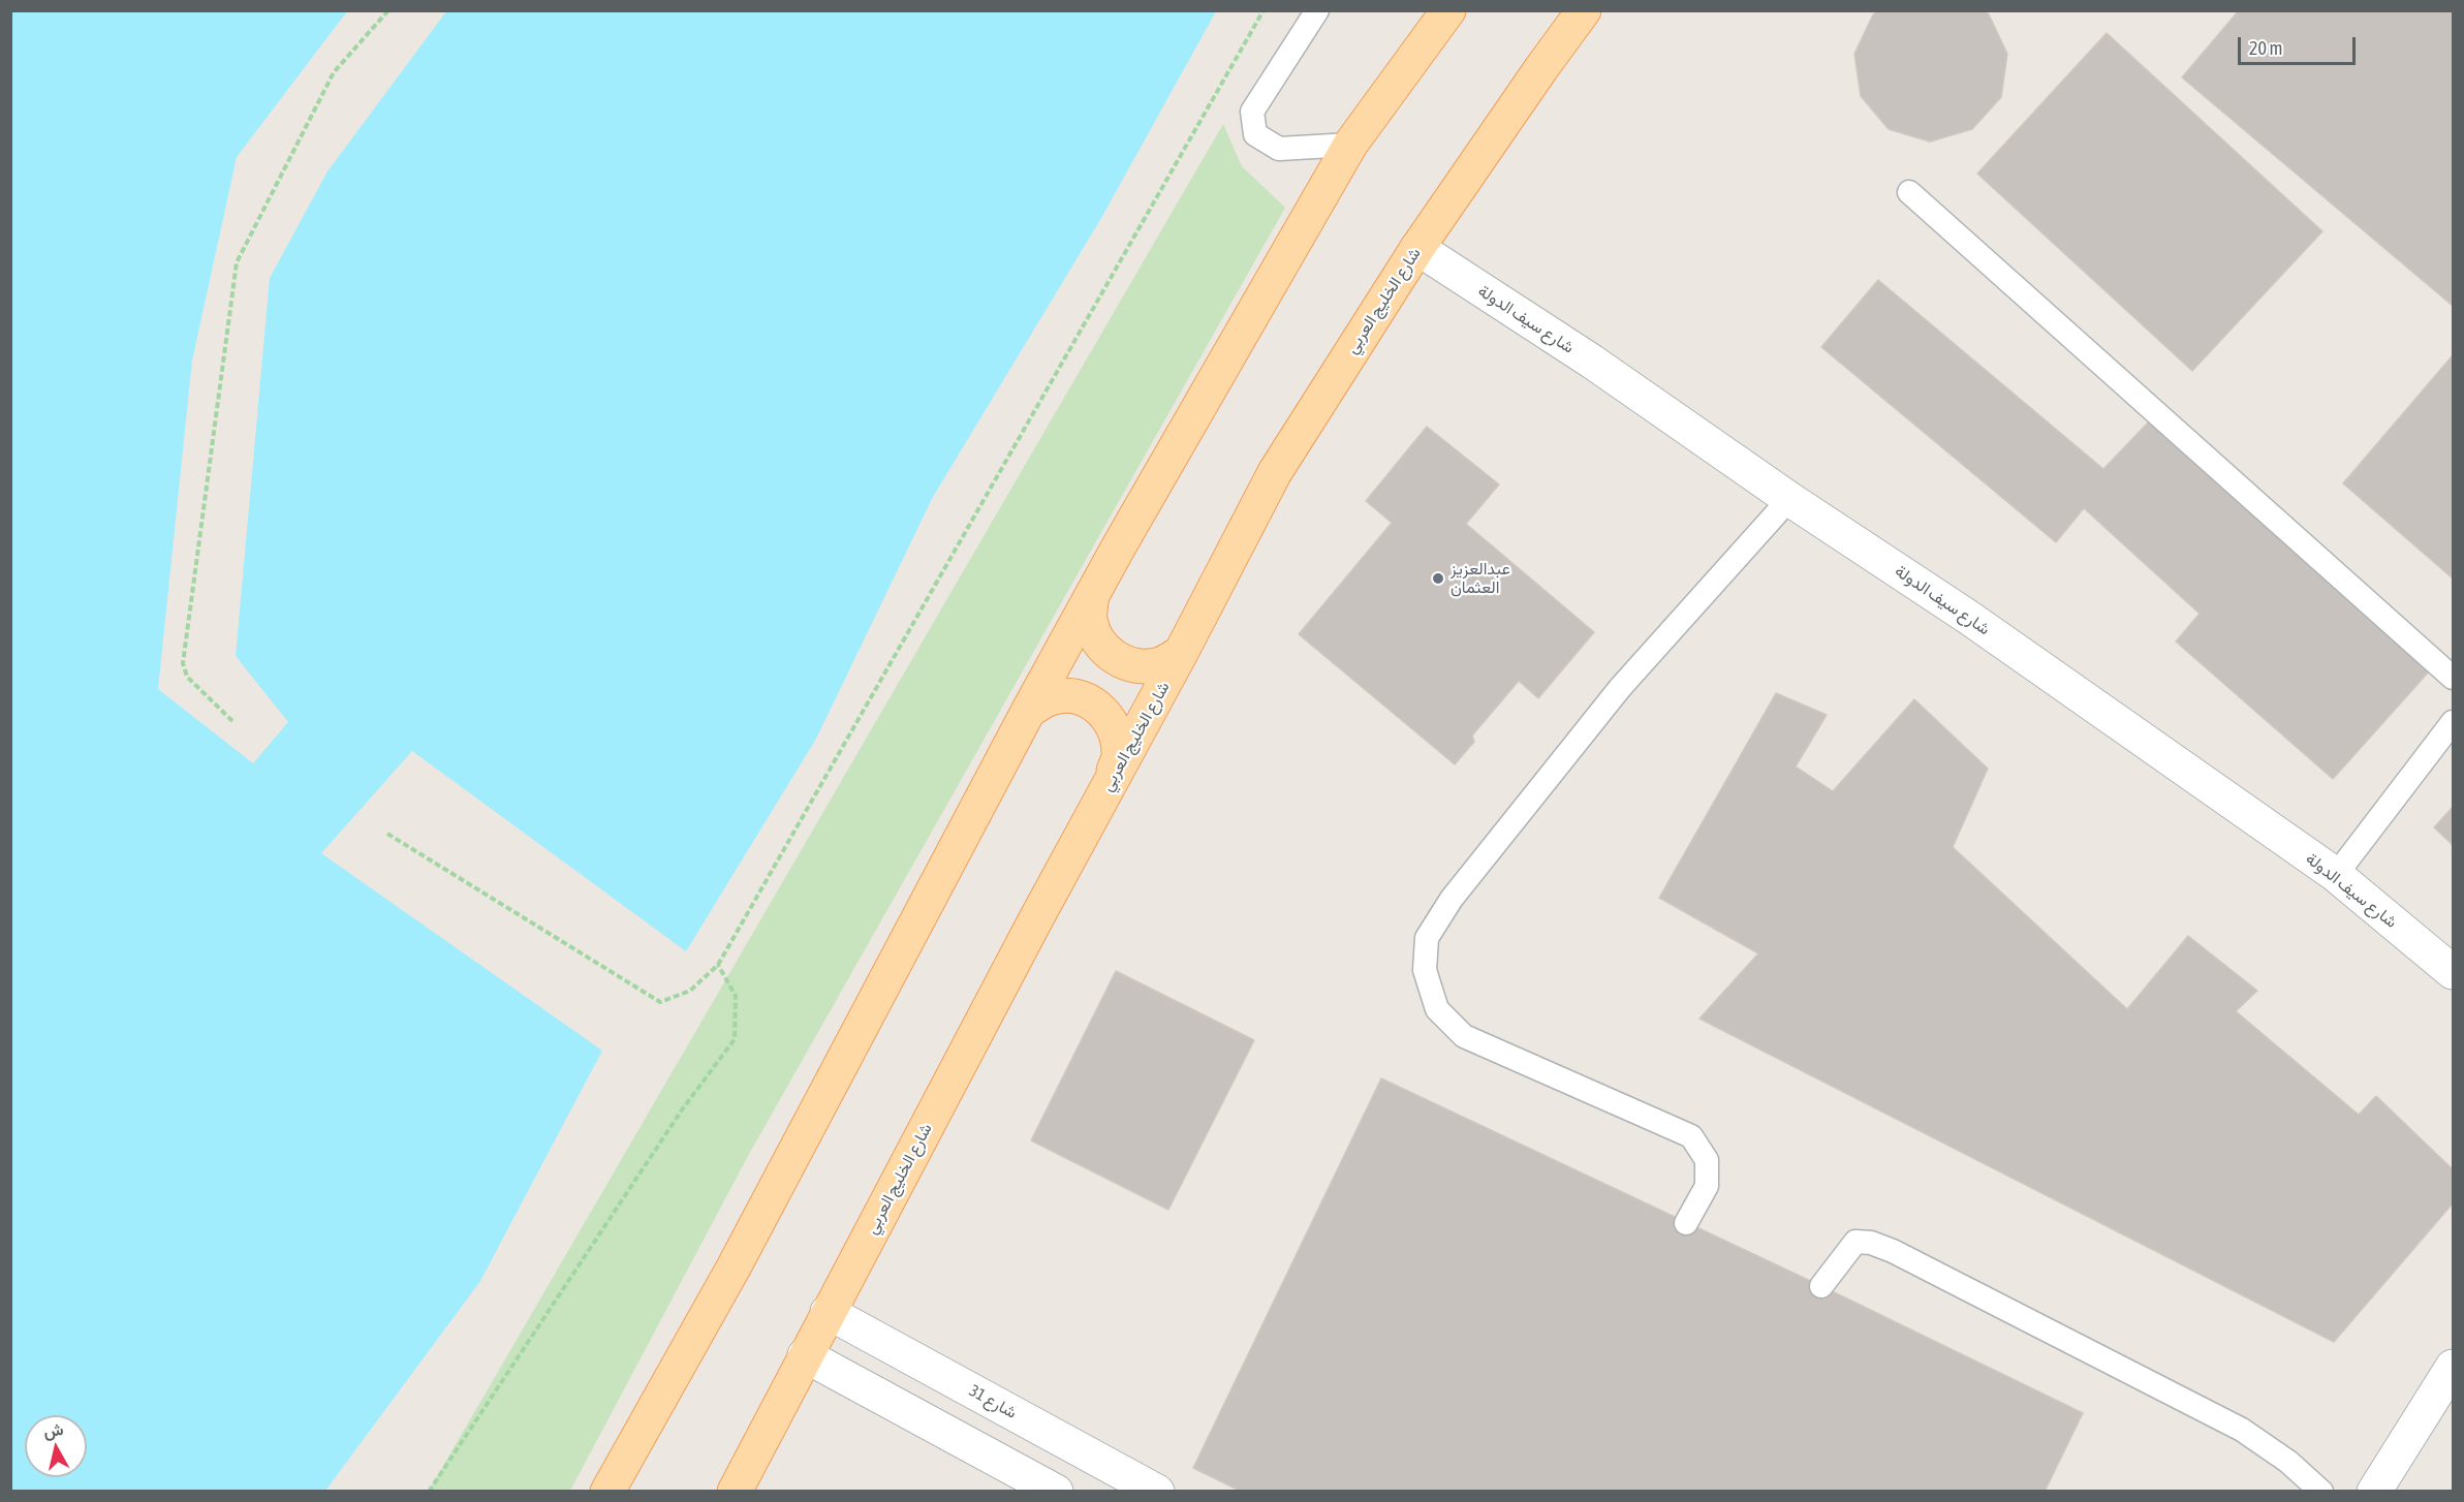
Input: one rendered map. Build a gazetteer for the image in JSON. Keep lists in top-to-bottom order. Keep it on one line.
{"streets":{"main road":["شارع الخليج العربي"],"street":["شارع سيف الدولة","شارع 31"]},"crossings":[["شارع الخليج العربي","شارع سيف الدولة"],["شارع الخليج العربي","شارع 31"]],"places":["عبدالعزيز العثمان"],"scale_bar":"20 m","north":"top"}
